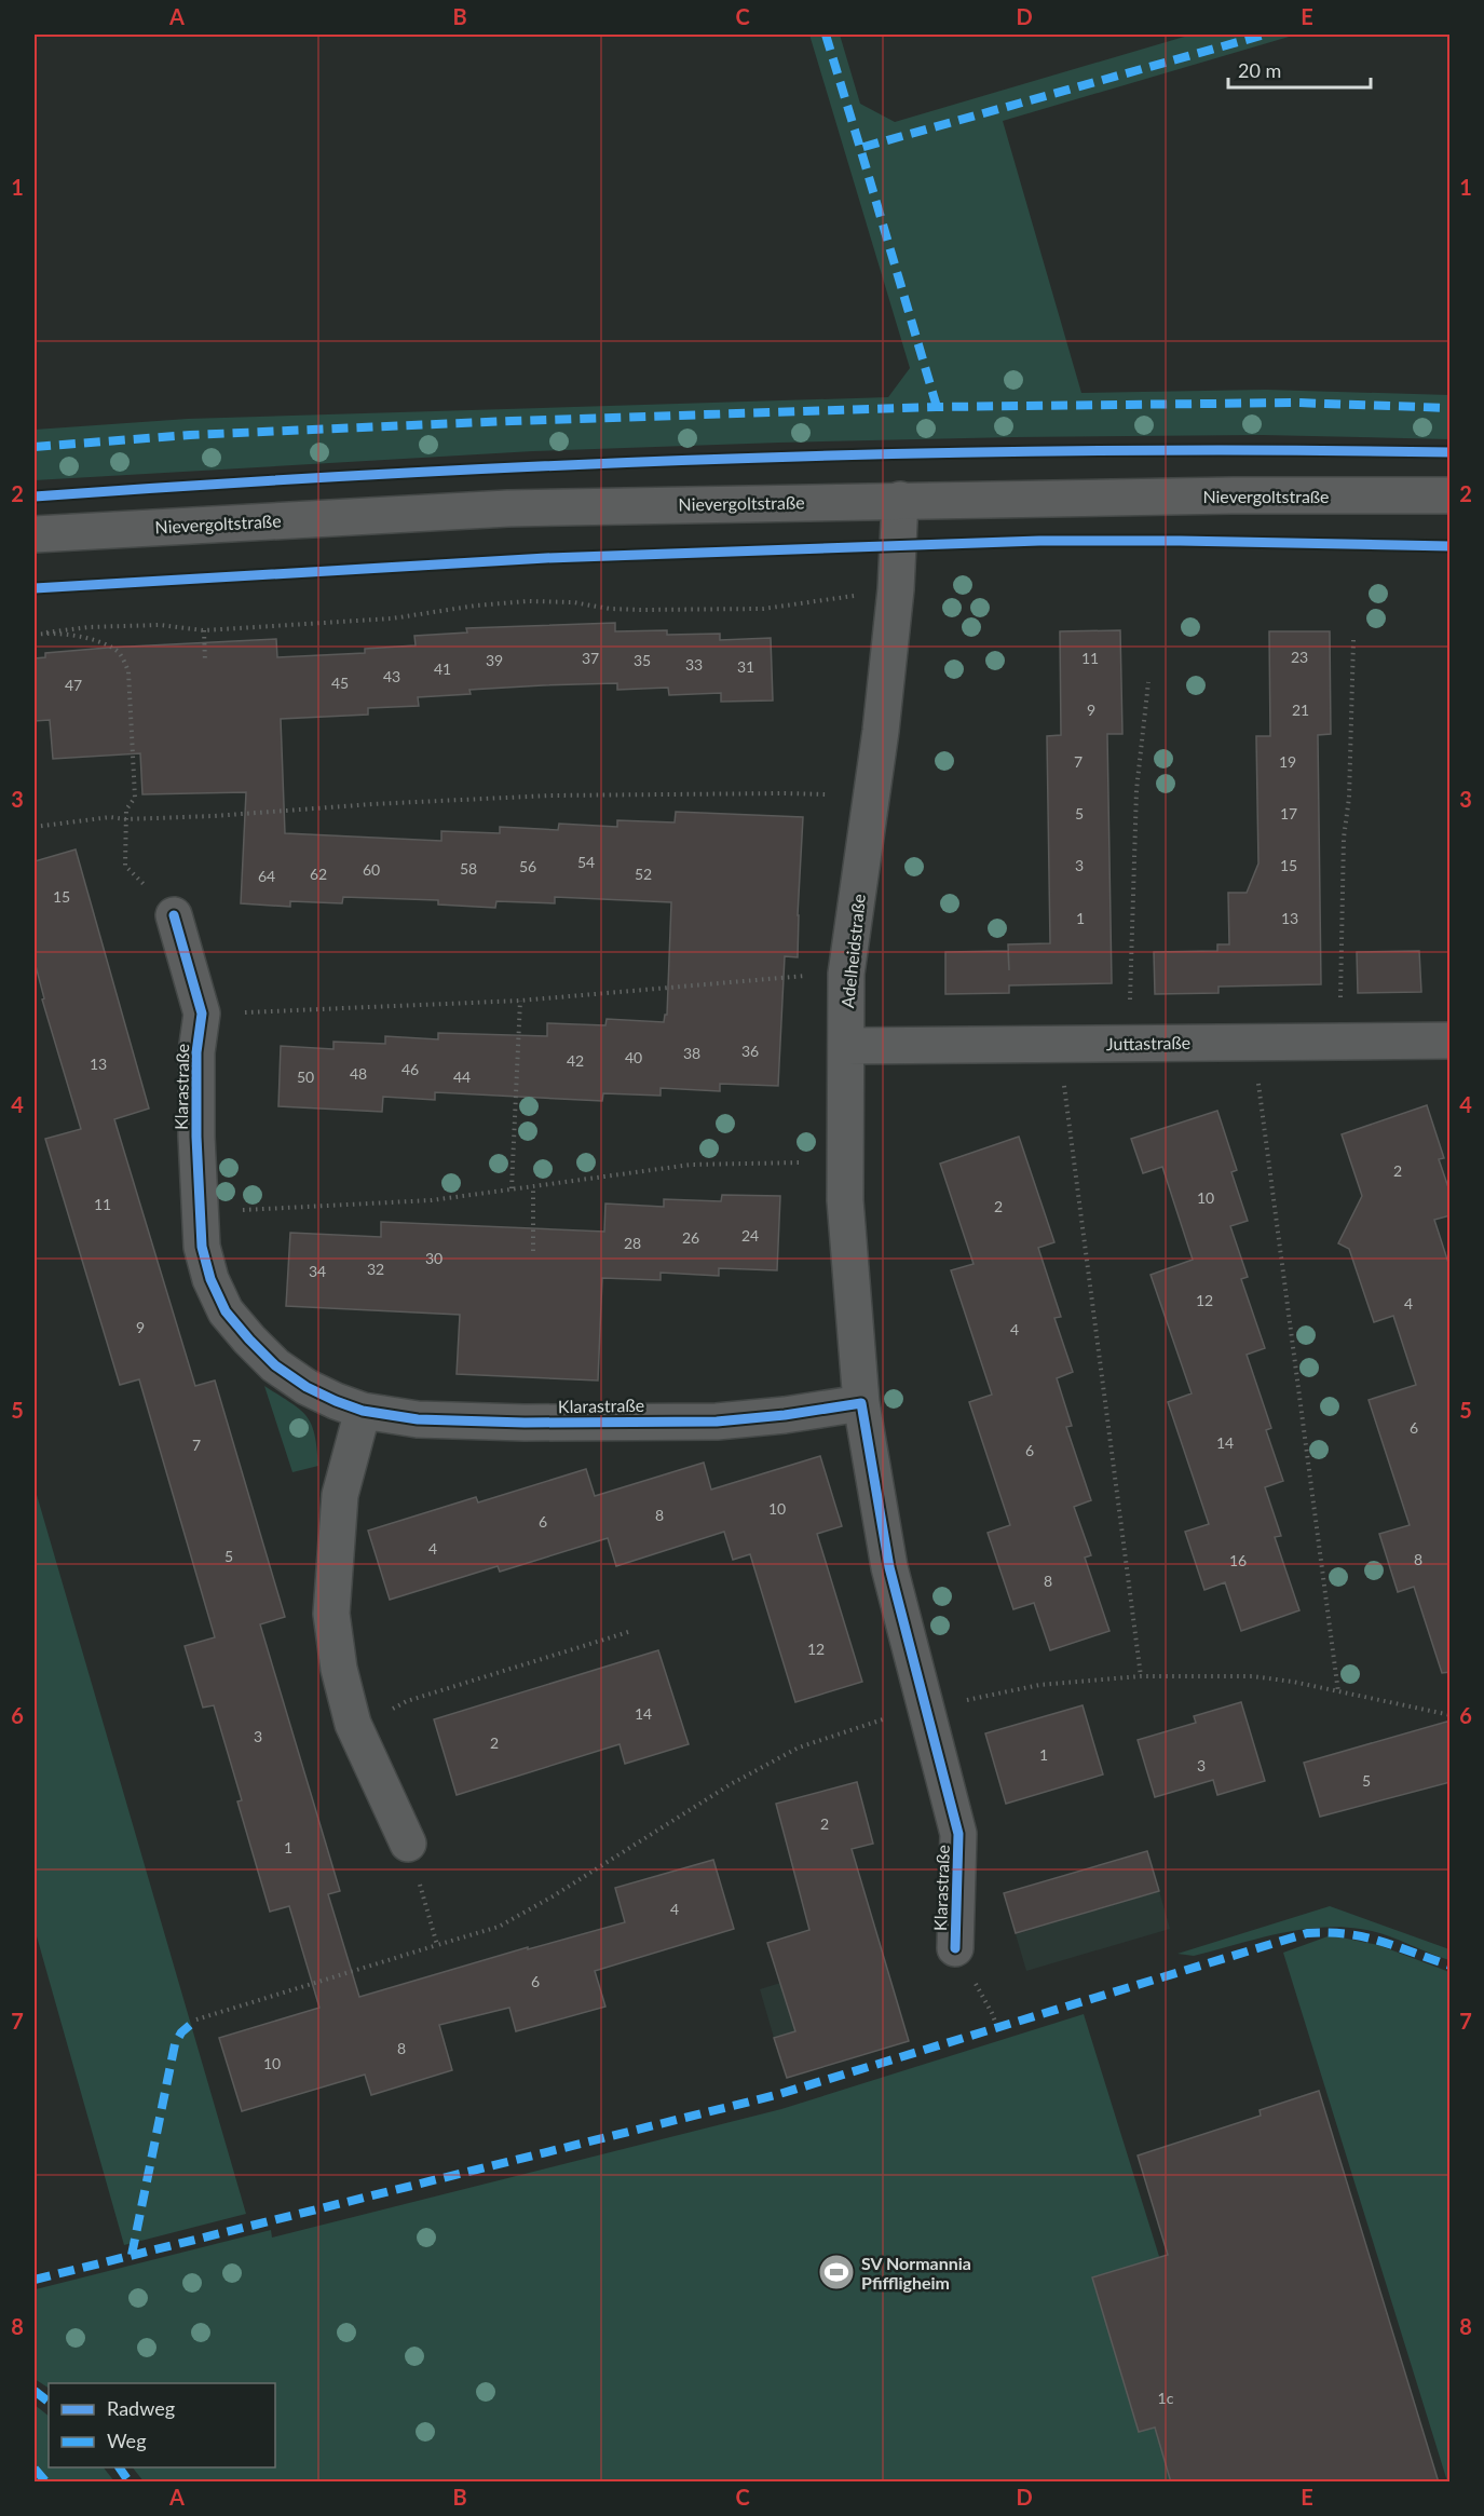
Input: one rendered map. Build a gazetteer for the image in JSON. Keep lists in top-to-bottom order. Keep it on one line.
{"streets":{"street":["Nievergoltstraße","Adelheidstraße","Juttastraße","Klarastraße"]},"crossings":[["Nievergoltstraße","Adelheidstraße"],["Adelheidstraße","Juttastraße"],["Adelheidstraße","Klarastraße"]],"places":{"sports":["SV Normannia Pfiffligheim"]},"house_numbers":["23","37","11","39","35","33","31","41","43","45","47","9","21","7","19","5","17","54","3","15","56","58","60","62","52","64","15","1","13","36","38","40","42","13","46","48","50","44","2","10","11","2","24","26","28","30","32","34","12","4","9","4","6","14","7","6","10","8","6","4","5","8","16","8","12","14","3","2","1","3","5","2","1","4","6","8","10","1c"],"legend":["Radweg","Weg"],"scale_bar":"20 m","grid":{"columns":["A","B","C","D","E"],"rows":["1","2","3","4","5","6","7","8"]}}
